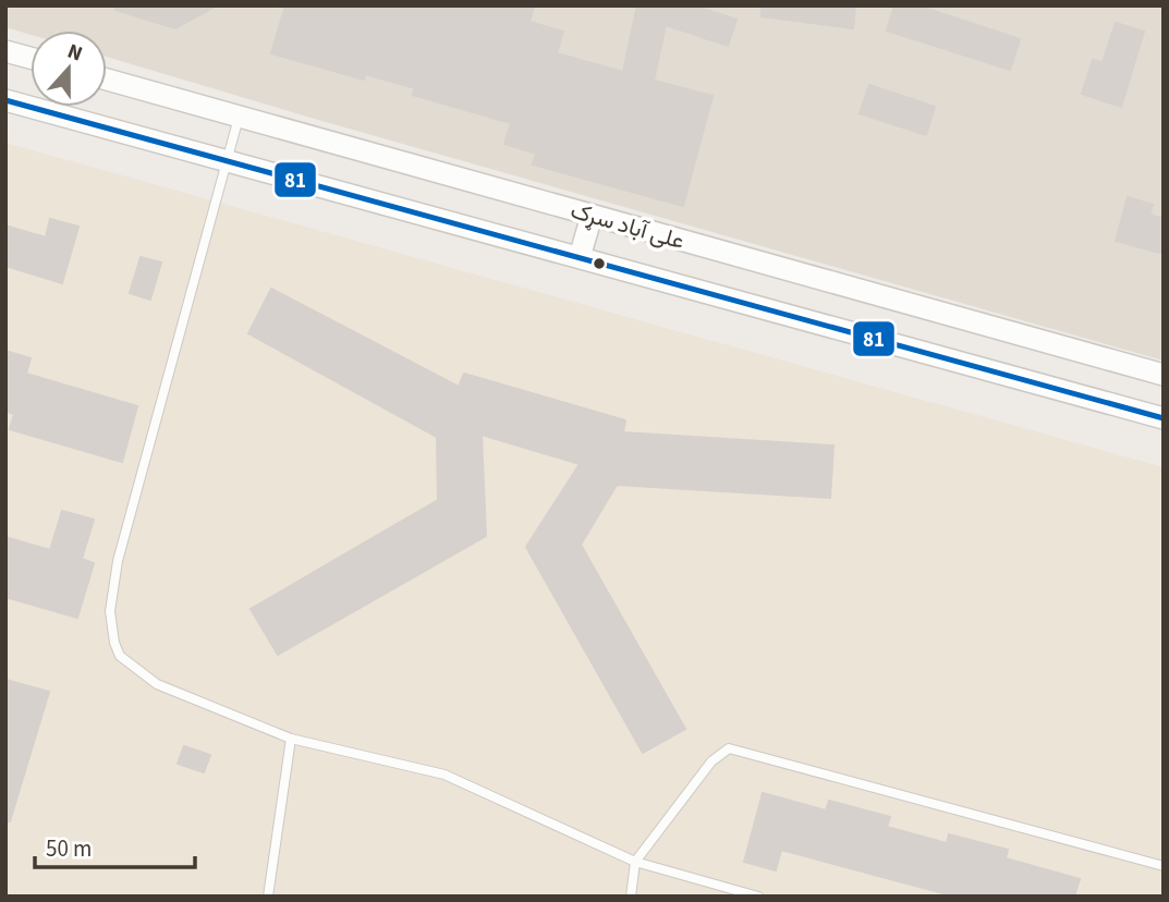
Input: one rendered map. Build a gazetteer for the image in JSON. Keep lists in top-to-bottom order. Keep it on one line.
{"streets":{"street":["علی آباد سړک"]},"lines":["transit line 81"],"scale_bar":"50 m","north":"top"}
